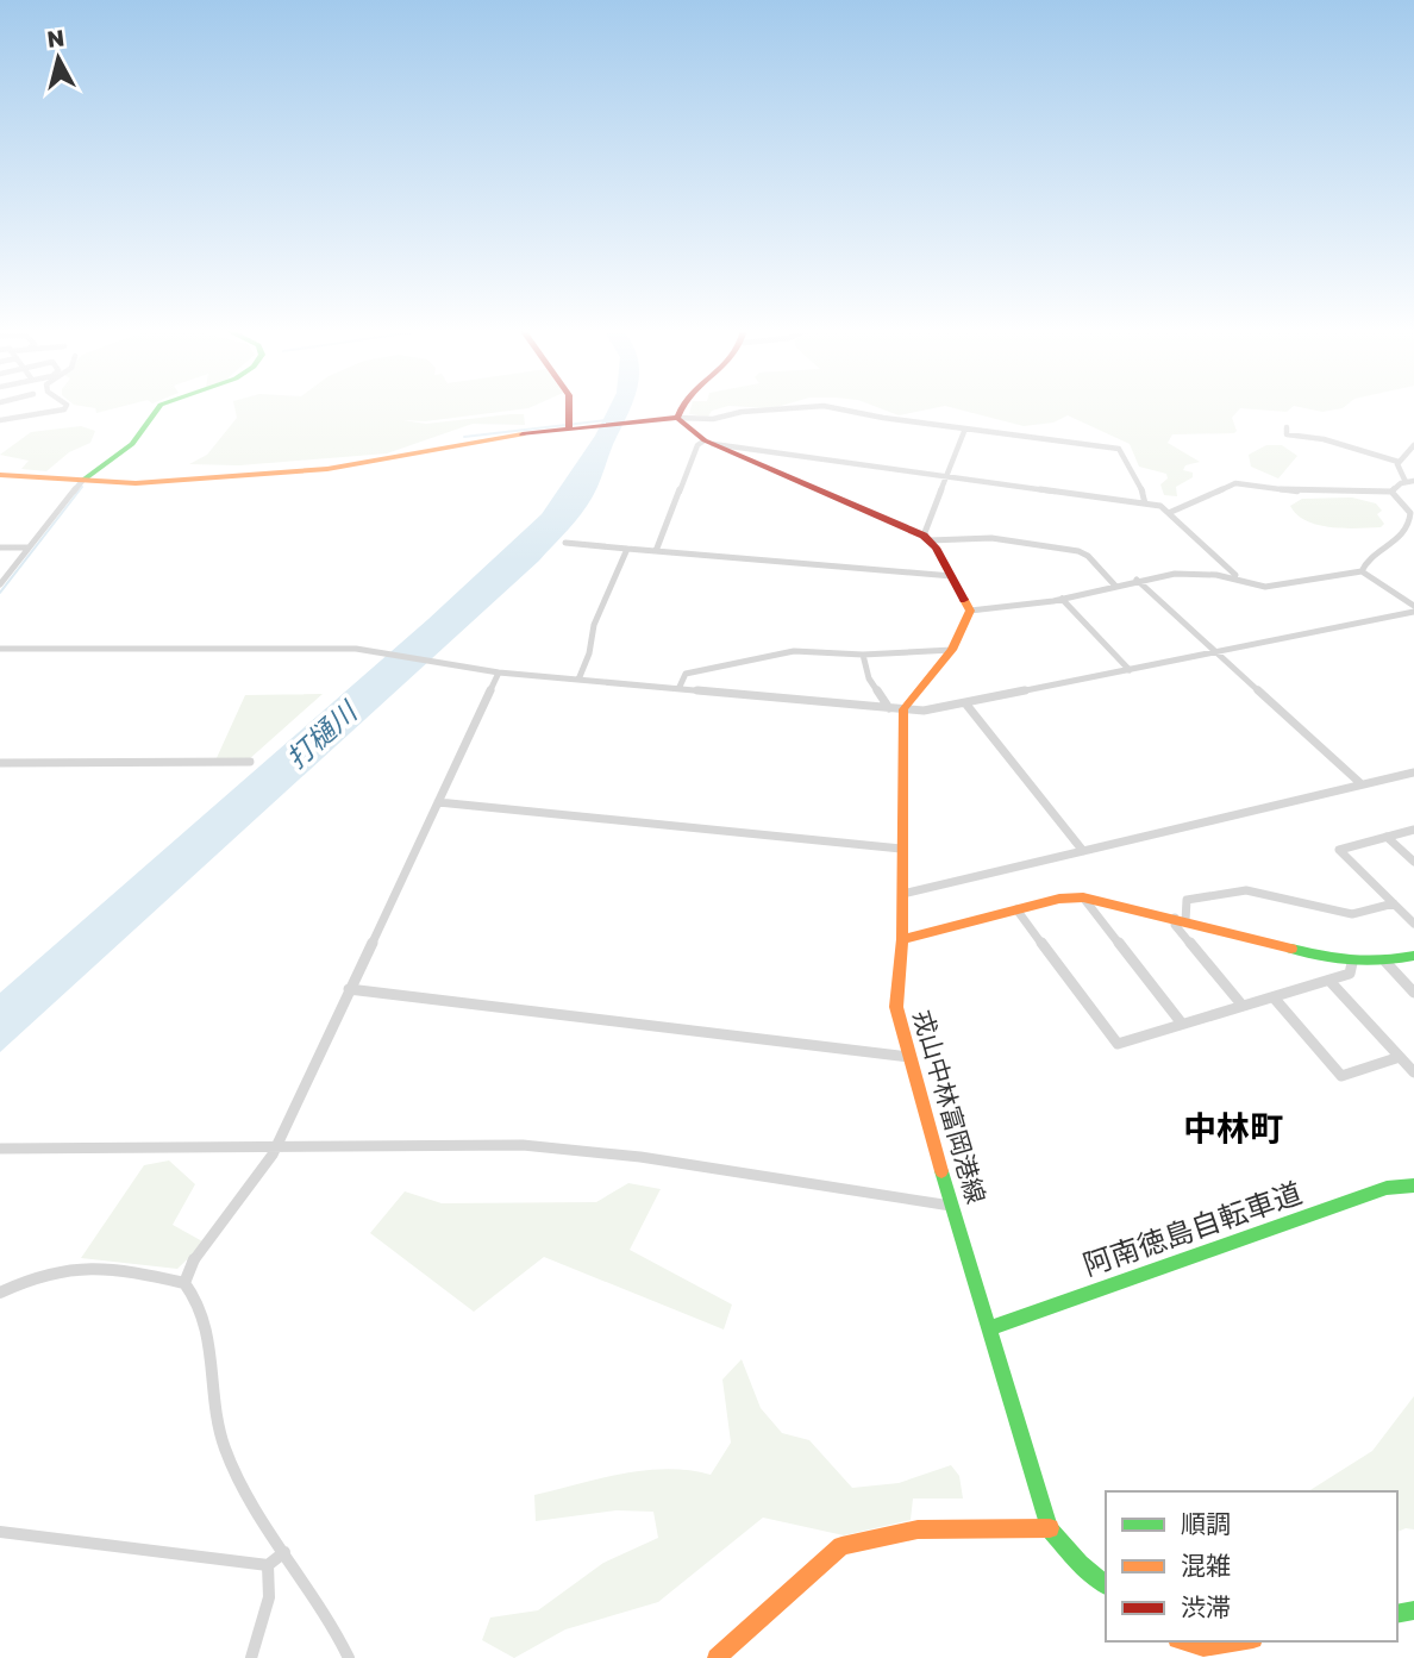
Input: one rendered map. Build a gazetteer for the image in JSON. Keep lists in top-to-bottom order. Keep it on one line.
{"streets":{"main road":["戎山中林富岡港線","阿南徳島自転車道"]},"crossings":[["戎山中林富岡港線","阿南徳島自転車道"]],"districts":["中林町"],"water":["打樋川"],"legend":["順調","混雑","渋滞"],"north":"top"}
